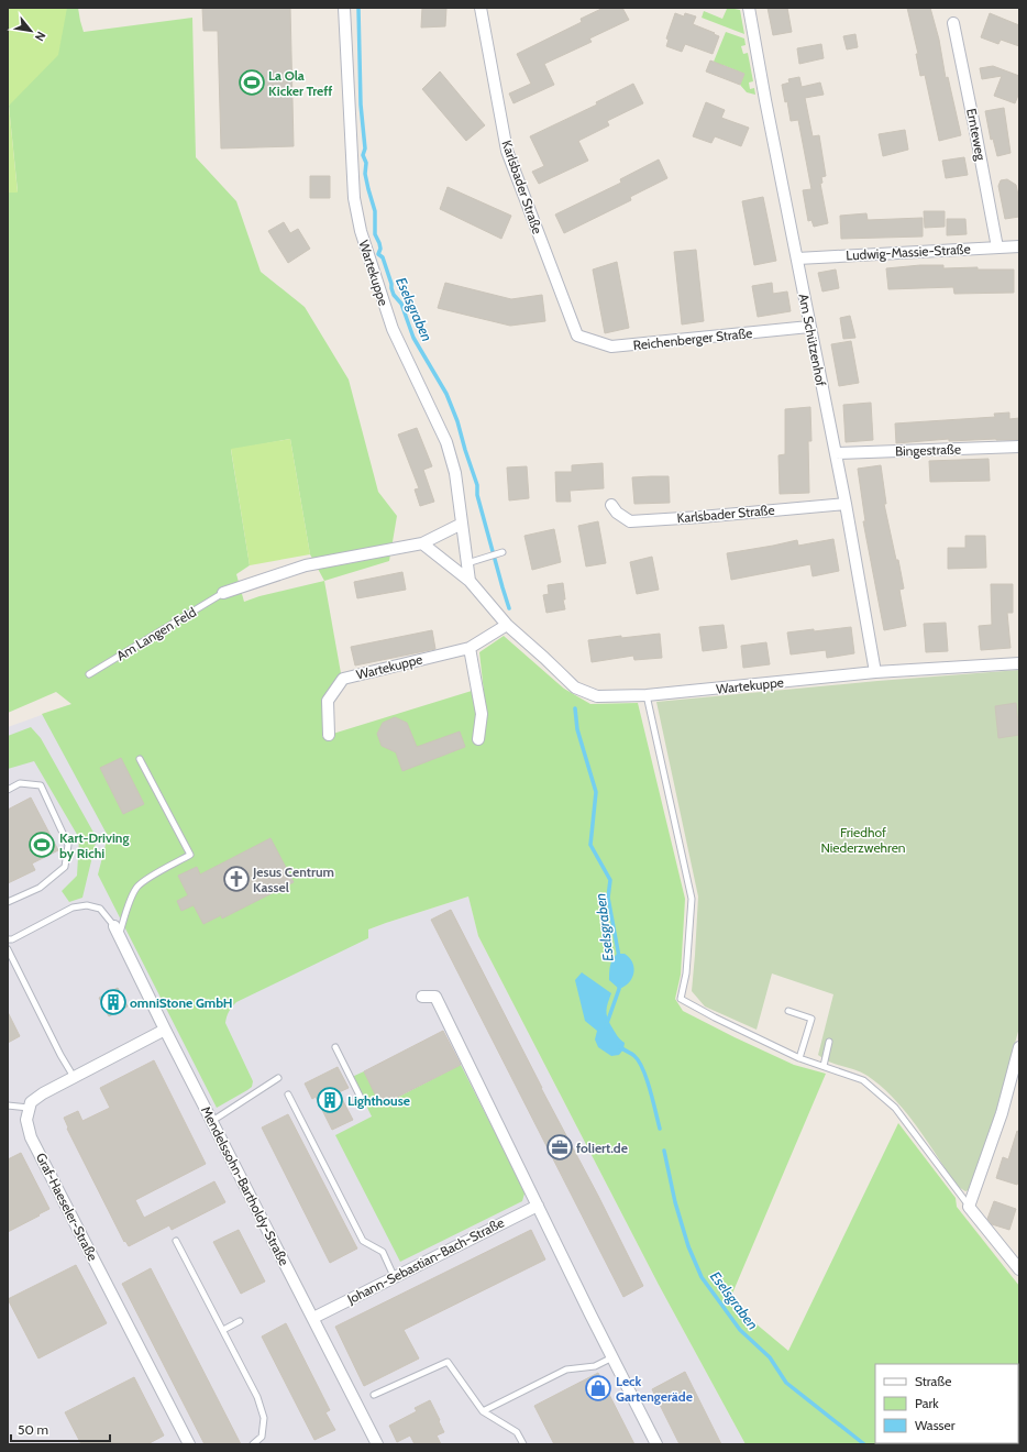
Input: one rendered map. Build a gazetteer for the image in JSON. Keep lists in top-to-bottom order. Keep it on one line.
{"streets":{"street":["Ernteweg","Karlsbader Straße","Ludwig-Massie-Straße","Wartekuppe","Reichenberger Straße","Am Schützenhof","Bingestraße","Mendelssohn-Bartholdy-Straße","Graf-Haeseler-Straße","Johann-Sebastian-Bach-Straße"],"lane":["Am Langen Feld"]},"crossings":[["Ernteweg","Ludwig-Massie-Straße"],["Karlsbader Straße","Reichenberger Straße"],["Karlsbader Straße","Am Schützenhof"],["Ludwig-Massie-Straße","Am Schützenhof"],["Wartekuppe","Am Schützenhof"],["Reichenberger Straße","Am Schützenhof"],["Am Schützenhof","Bingestraße"],["Mendelssohn-Bartholdy-Straße","Johann-Sebastian-Bach-Straße"]],"water":["Eselsgraben"],"parks":["Friedhof Niederzwehren"],"places":{"sports":["La Ola Kicker Treff","Kart-Driving by Richi"],"church":["Jesus Centrum Kassel"],"building":["omniStone GmbH","Lighthouse"],"office":["foliert.de"],"shop":["Leck Gartengeräde"]},"legend":["Straße","Park","Wasser"],"scale_bar":"50 m","north":"bottom right"}
